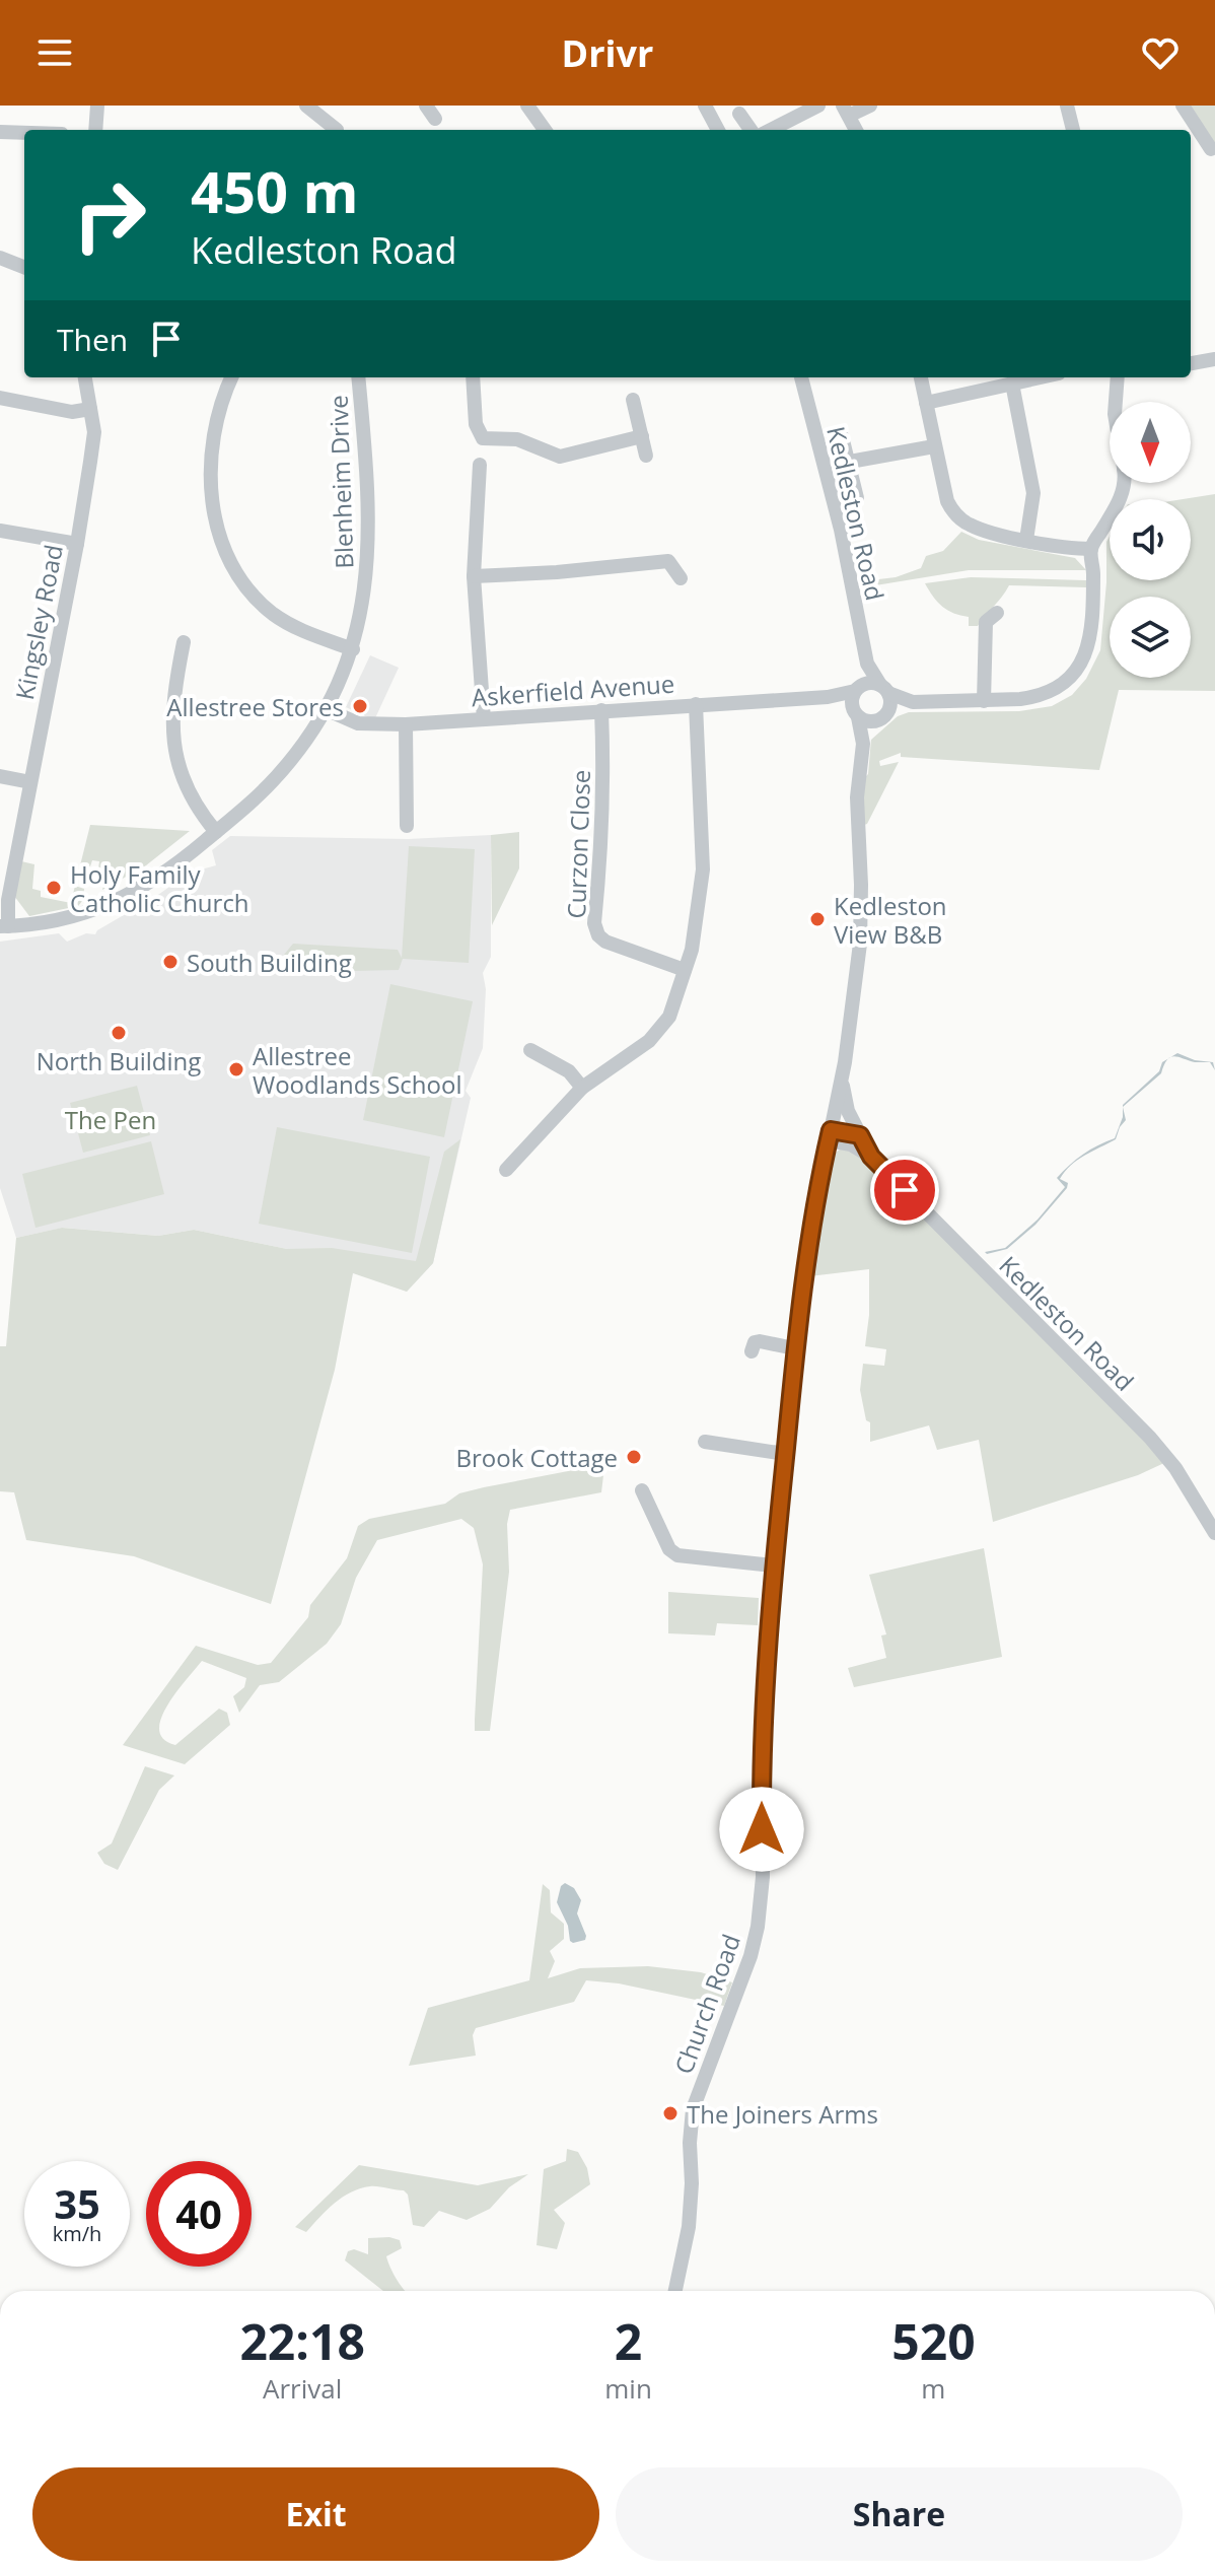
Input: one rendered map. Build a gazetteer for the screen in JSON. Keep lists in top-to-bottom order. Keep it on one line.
{"streets":{"street":["Blenheim Drive","Kedleston Road","Kingsley Road","Askerfield Avenue","Curzon Close","Church Road"]},"crossings":[["Blenheim Drive","Kingsley Road"],["Blenheim Drive","Askerfield Avenue"],["Kedleston Road","Askerfield Avenue"],["Kedleston Road","Church Road"],["Askerfield Avenue","Curzon Close"]],"parks":["The Pen"],"places":["Allestree Stores","Holy Family Catholic Church","Kedleston View B&B","South Building","North Building","Allestree Woodlands School","Brook Cottage","The Joiners Arms"],"north":"bottom","page":{"header":"Drivr","turn":["450 m","Kedleston Road"],"then":"Then","speed":"35 km/h","limit":"40","eta":["22:18","Arrival","2","min","520","m"],"buttons":["Exit","Share"]}}
